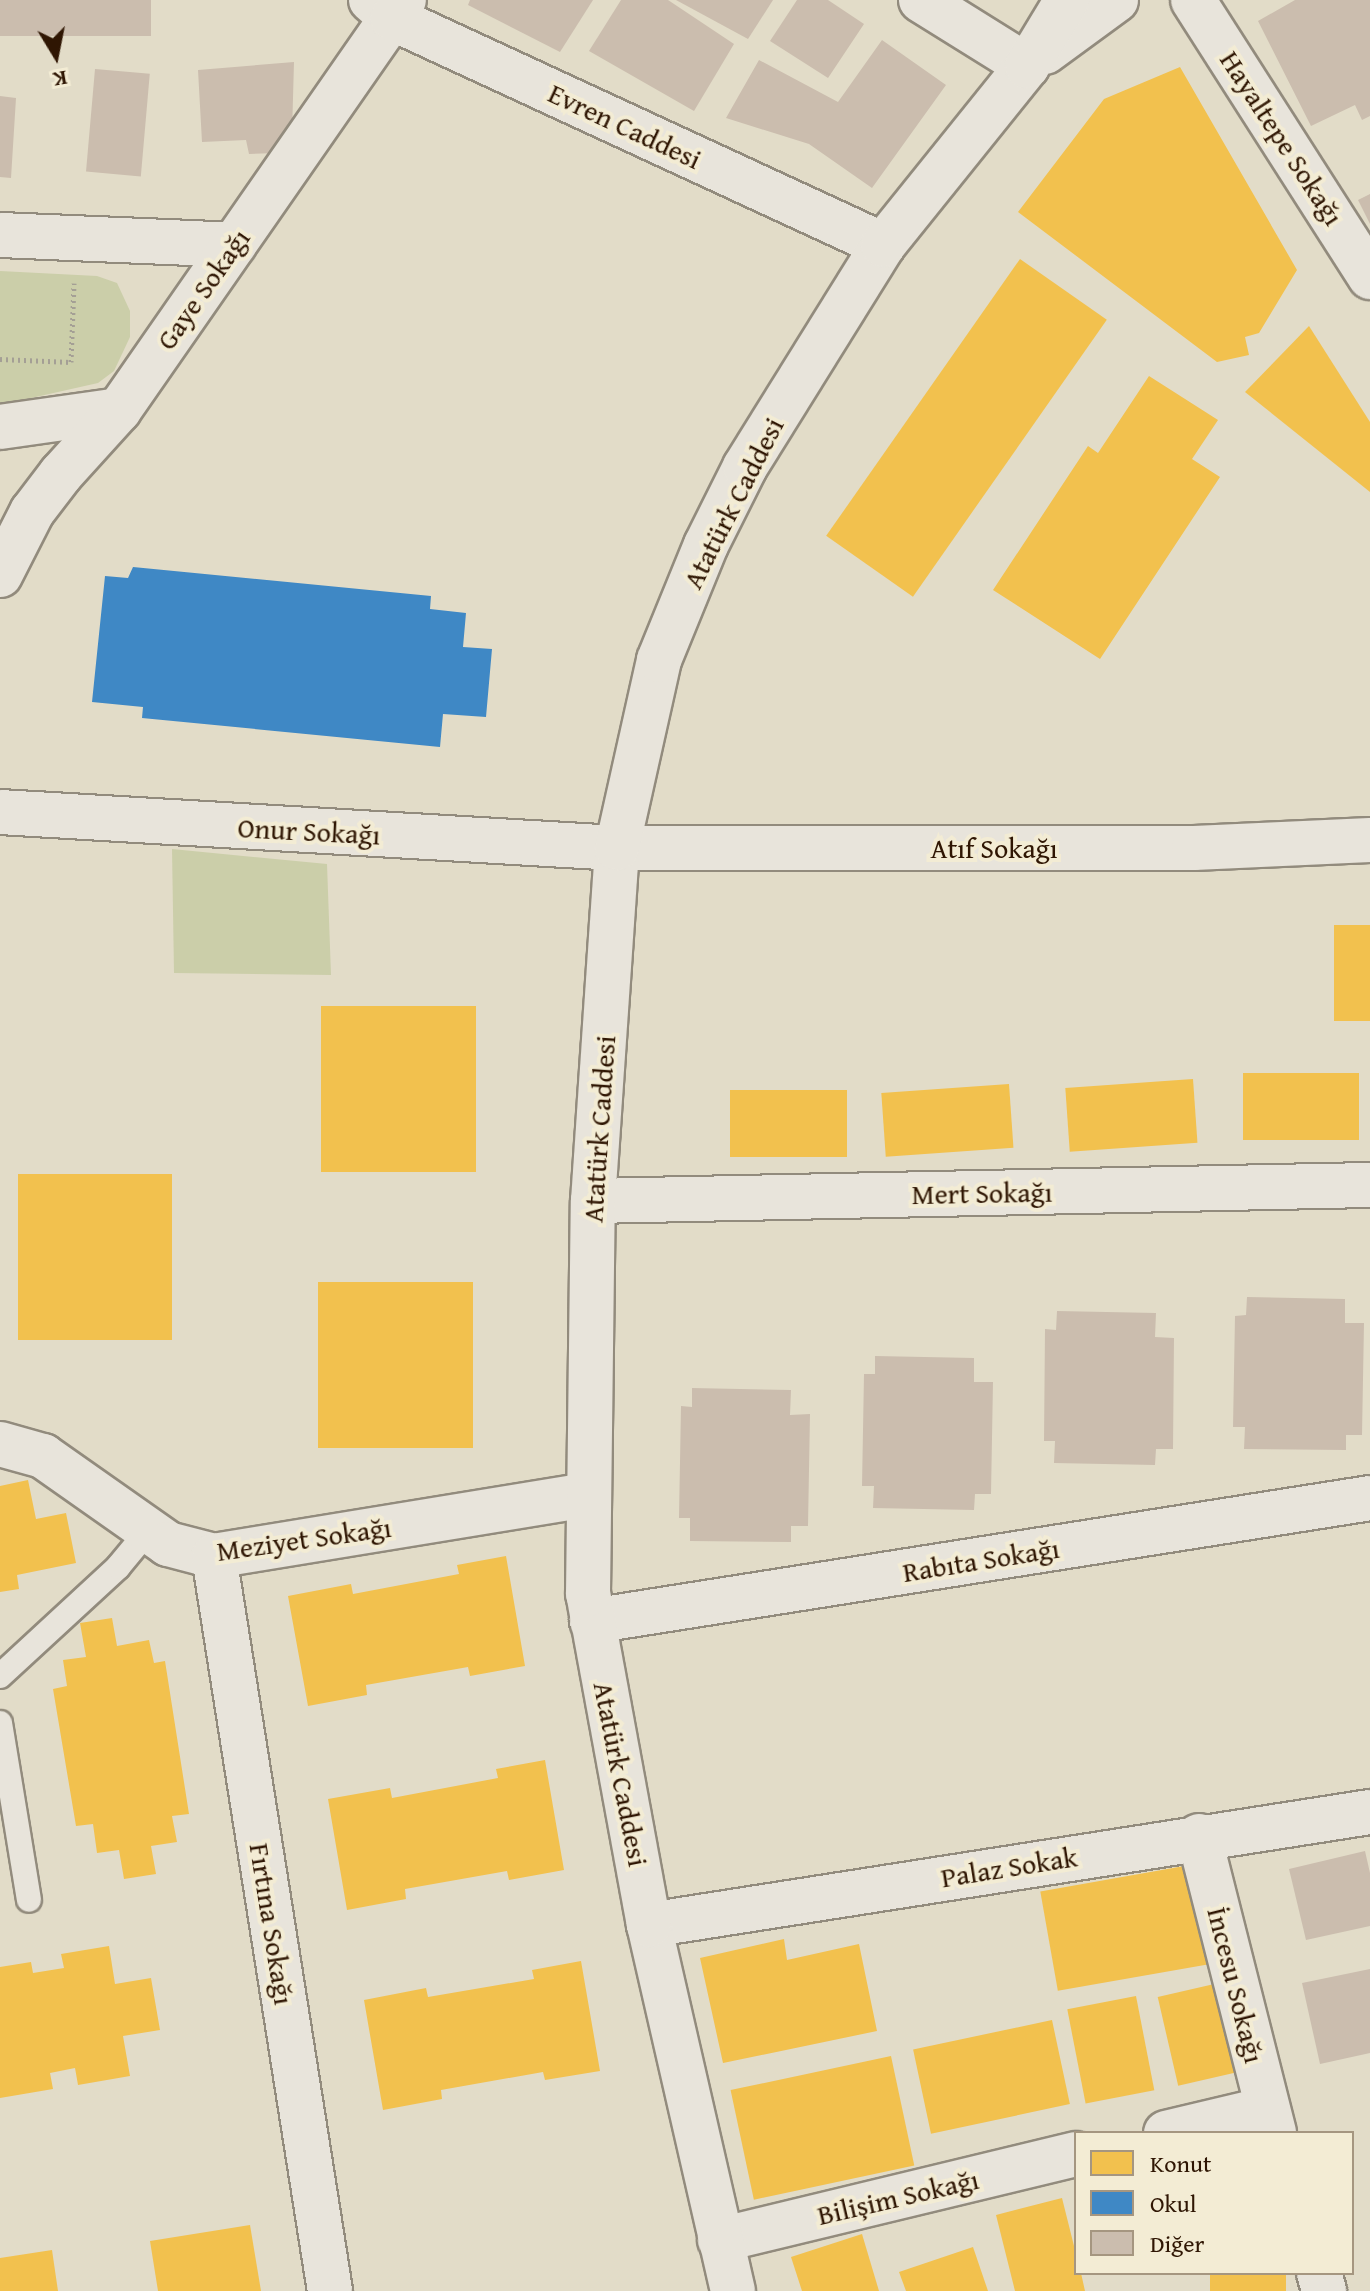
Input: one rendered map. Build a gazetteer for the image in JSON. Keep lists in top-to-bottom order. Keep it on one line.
{"streets":{"street":["Evren Caddesi","Hayaltepe Sokağı","Gaye Sokağı","Atatürk Caddesi","Onur Sokağı","Atıf Sokağı","Mert Sokağı","Meziyet Sokağı","Rabıta Sokağı","Palaz Sokak","Fırtına Sokağı","İncesu Sokağı","Bilişim Sokağı"]},"crossings":[["Evren Caddesi","Gaye Sokağı"],["Evren Caddesi","Atatürk Caddesi"],["Atatürk Caddesi","Onur Sokağı"],["Atatürk Caddesi","Atıf Sokağı"],["Atatürk Caddesi","Mert Sokağı"],["Atatürk Caddesi","Meziyet Sokağı"],["Atatürk Caddesi","Rabıta Sokağı"],["Atatürk Caddesi","Palaz Sokak"],["Atatürk Caddesi","Bilişim Sokağı"],["Onur Sokağı","Atıf Sokağı"],["Meziyet Sokağı","Fırtına Sokağı"],["Palaz Sokak","İncesu Sokağı"]],"legend":["Konut","Okul","Diğer"],"north":"bottom"}
